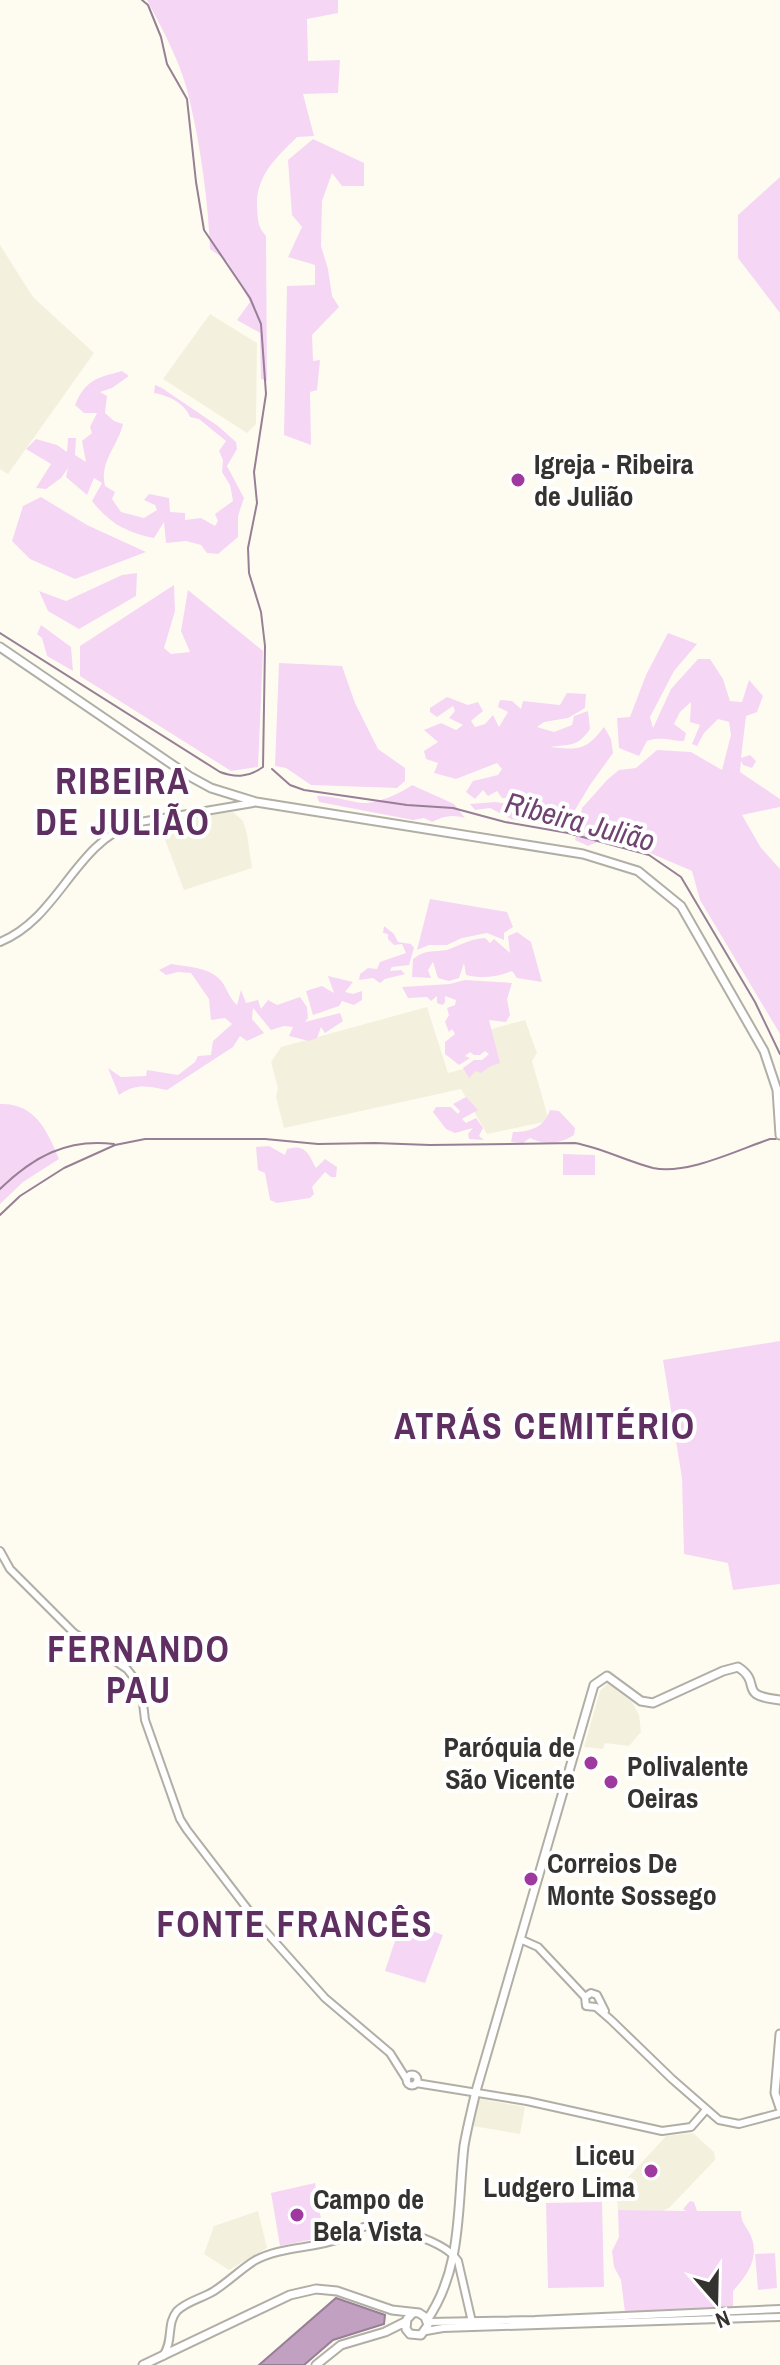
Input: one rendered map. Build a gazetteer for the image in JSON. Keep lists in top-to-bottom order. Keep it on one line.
{"districts":["RIBEIRA DE JULIÃO","ATRÁS CEMITÉRIO","FERNANDO PAU","FONTE FRANCÊS"],"water":["Ribeira Julião"],"places":["Igreja - Ribeira de Julião","Paróquia de São Vicente","Polivalente Oeiras","Correios De Monte Sossego","Liceu Ludgero Lima","Campo de Bela Vista"],"north":"bottom"}
